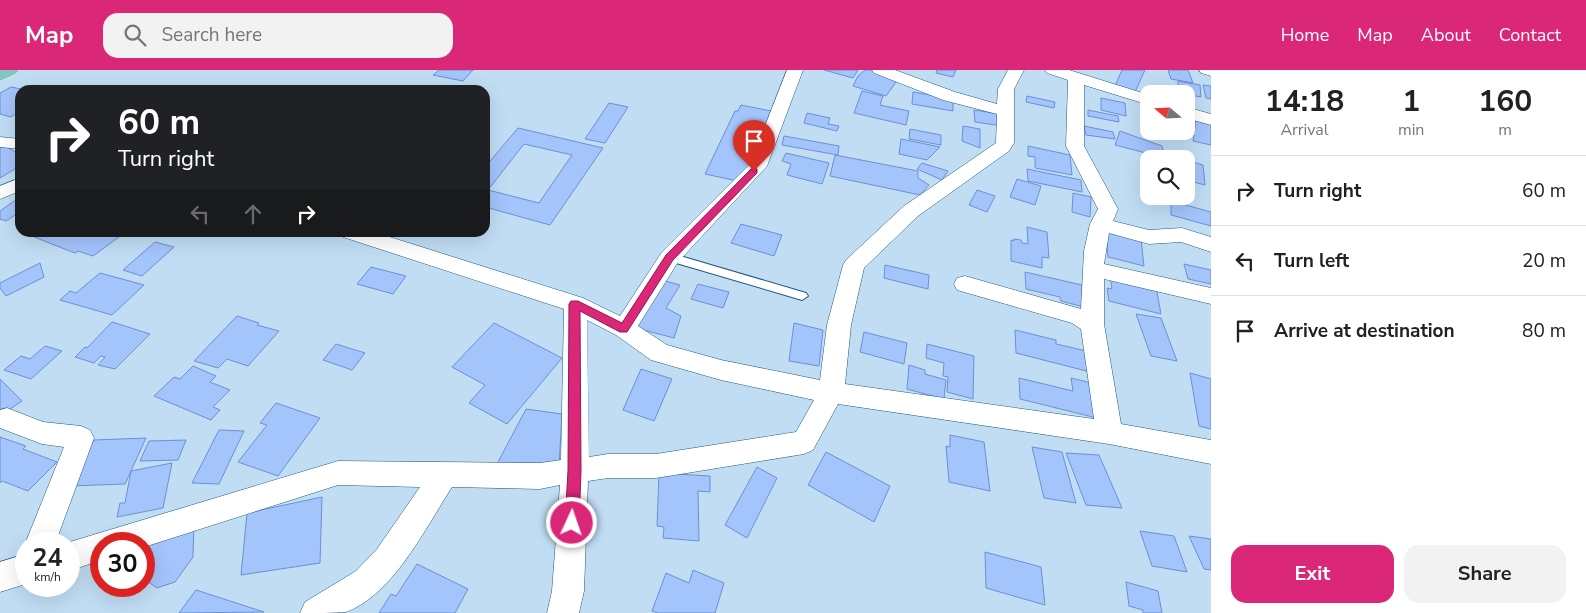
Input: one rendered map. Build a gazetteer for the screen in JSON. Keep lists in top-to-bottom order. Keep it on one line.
{"north":"left","page":{"header":"Map","search":"Search here","nav":["Home","Map","About","Contact"],"eta":["14:18","Arrival","1","min","160","m"],"turn":["60 m","Turn right"],"list":[{"name":"Turn right","value":"60 m"},{"name":"Turn left","value":"20 m"},{"name":"Arrive at destination","value":"80 m"}],"speed":"24 km/h","limit":"30","buttons":["Exit","Share"]}}
